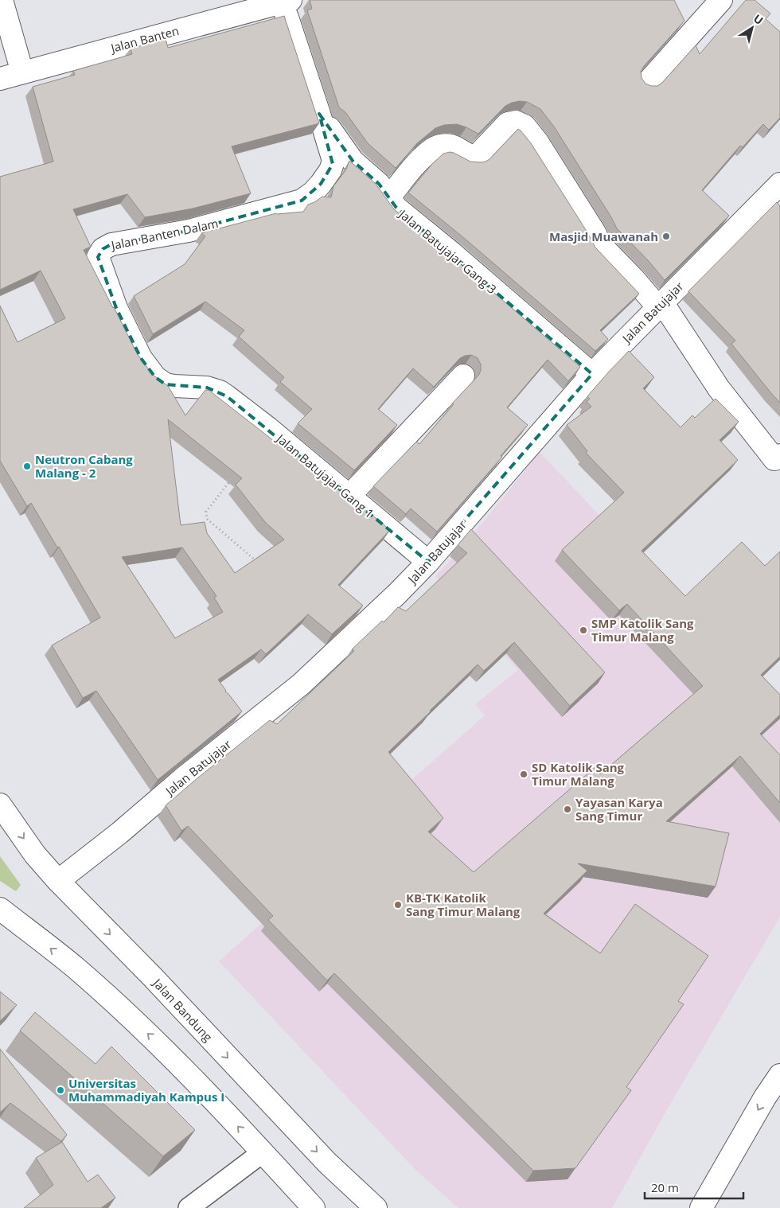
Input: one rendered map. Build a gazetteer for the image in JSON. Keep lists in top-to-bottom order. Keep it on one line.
{"streets":{"street":["Jalan Banten","Jalan Banten Dalam","Jalan Batujajar Gang 3","Jalan Batujajar","Jalan Batujajar Gang 1","Jalan Bandung"]},"crossings":[["Jalan Banten","Jalan Banten Dalam"],["Jalan Banten Dalam","Jalan Batujajar Gang 3"],["Jalan Banten Dalam","Jalan Batujajar Gang 1"],["Jalan Batujajar Gang 3","Jalan Batujajar"],["Jalan Batujajar","Jalan Batujajar Gang 1"],["Jalan Batujajar","Jalan Bandung"]],"places":["Masjid Muawanah","Neutron Cabang Malang - 2","SMP Katolik Sang Timur Malang","SD Katolik Sang Timur Malang","Yayasan Karya Sang Timur","KB-TK Katolik Sang Timur Malang","Universitas Muhammadiyah Kampus I"],"scale_bar":"20 m","north":"top right"}
